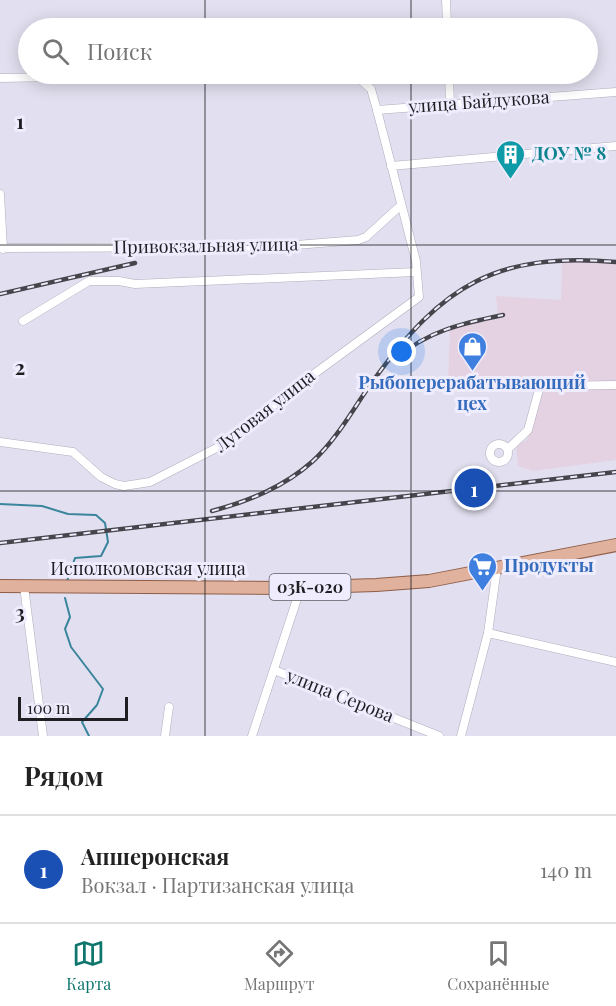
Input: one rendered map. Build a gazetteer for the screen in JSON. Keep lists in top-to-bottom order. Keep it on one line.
{"streets":{"main road":["Исполкомовская улица","03К-020"],"street":["улица Байдукова","Привокзальная улица","Луговая улица","улица Серова"]},"crossings":[["Привокзальная улица","Луговая улица"]],"places":{"building":["ДОУ № 8"],"shop":["Рыбоперерабатывающий цех"],"supermarket":["Продукты"]},"scale_bar":"100 m","page":{"search":"Поиск","pins":"1","scale":"100 m","heading":"Рядом","list":[{"mark":"1","name":"Апшеронская","note":"Вокзал · Партизанская улица","value":"140 m"}],"nav":["Карта","Маршрут","Сохранённые"]},"grid":{"rows":["1","2","3"]}}
